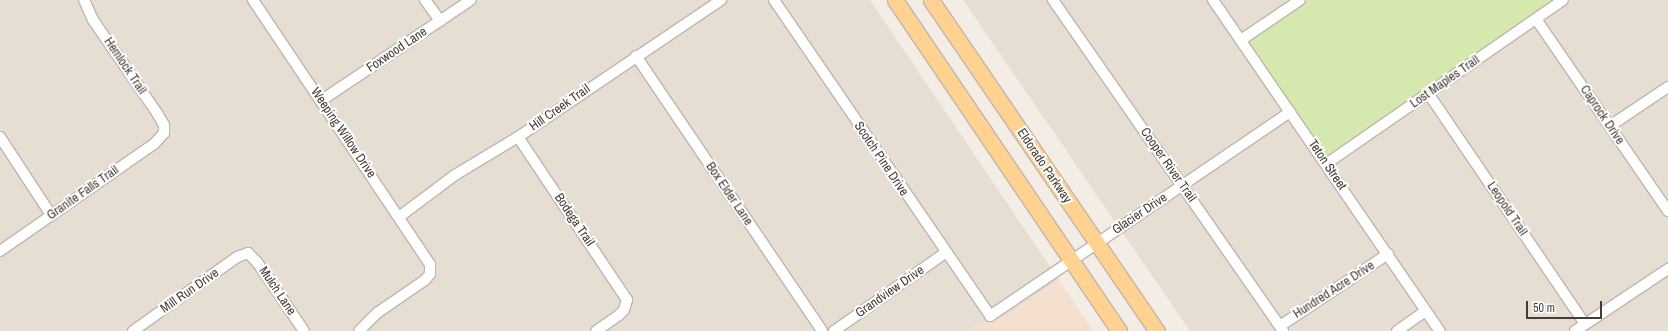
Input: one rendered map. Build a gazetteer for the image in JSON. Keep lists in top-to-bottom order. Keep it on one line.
{"streets":{"main road":["Eldorado Parkway"],"street":["Foxwood Lane","Hemlock Trail","Lost Maples Trail","Hill Creek Trail","Caprock Drive","Weeping Willow Drive","Scotch Pine Drive","Cooper River Trail","Teton Street","Granite Falls Trail","Box Elder Lane","Leopold Trail","Glacier Drive","Bodega Trail","Hundred Acre Drive","Mill Run Drive","Mulch Lane","Grandview Drive"]},"crossings":[["Foxwood Lane","Weeping Willow Drive"],["Hemlock Trail","Granite Falls Trail"],["Lost Maples Trail","Caprock Drive"],["Lost Maples Trail","Teton Street"],["Lost Maples Trail","Leopold Trail"],["Hill Creek Trail","Weeping Willow Drive"],["Hill Creek Trail","Box Elder Lane"],["Hill Creek Trail","Bodega Trail"],["Scotch Pine Drive","Glacier Drive"],["Scotch Pine Drive","Grandview Drive"],["Cooper River Trail","Glacier Drive"],["Cooper River Trail","Hundred Acre Drive"],["Teton Street","Glacier Drive"],["Teton Street","Hundred Acre Drive"],["Eldorado Parkway","Glacier Drive"],["Mill Run Drive","Mulch Lane"]],"scale_bar":"50 m"}
